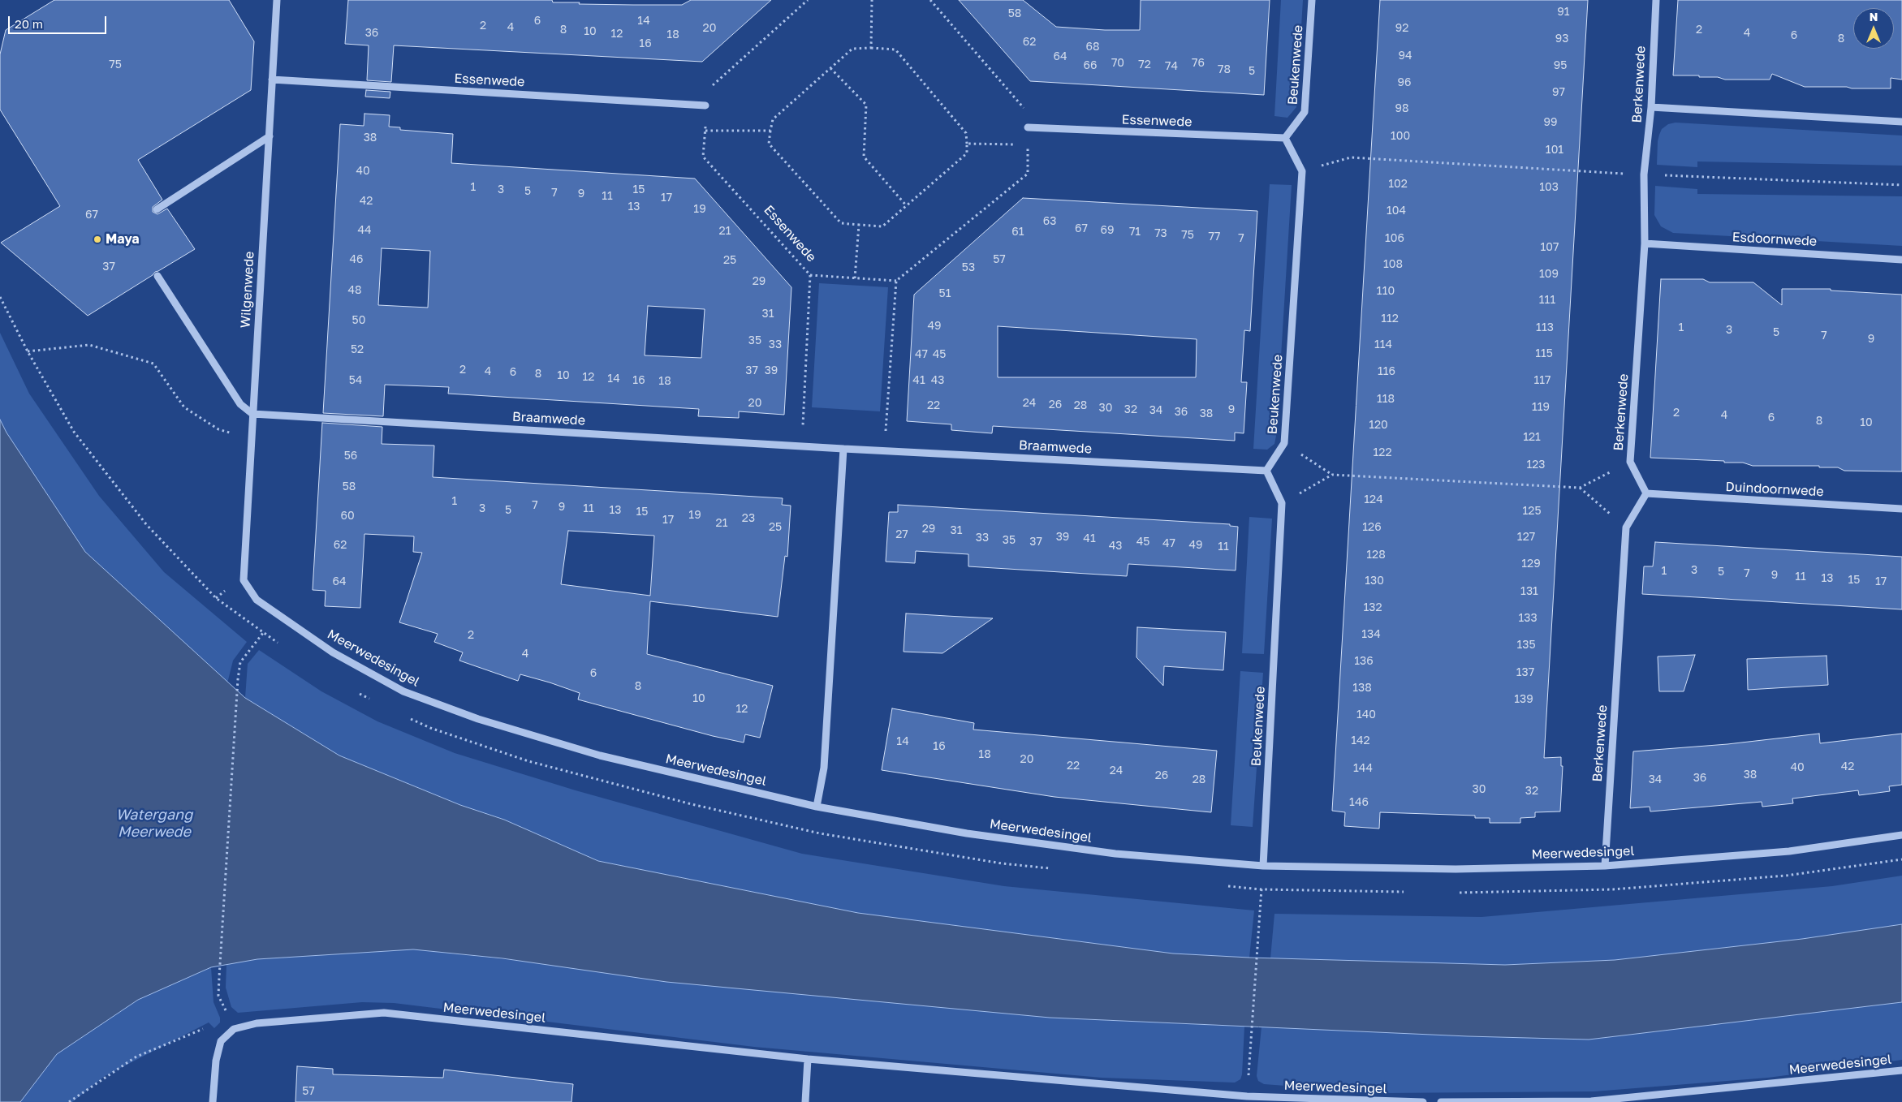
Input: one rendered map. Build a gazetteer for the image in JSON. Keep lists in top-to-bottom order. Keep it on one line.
{"streets":{"street":["Beukenwede","Essenwede","Berkenwede","Esdoornwede","Wilgenwede","Braamwede","Duindoornwede","Meerwedesingel"]},"crossings":[["Beukenwede","Essenwede"],["Beukenwede","Braamwede"],["Beukenwede","Meerwedesingel"],["Essenwede","Wilgenwede"],["Essenwede","Braamwede"],["Berkenwede","Esdoornwede"],["Berkenwede","Duindoornwede"],["Berkenwede","Meerwedesingel"],["Wilgenwede","Braamwede"],["Wilgenwede","Meerwedesingel"]],"water":["Watergang Meerwede"],"places":["Maya"],"house_numbers":["91","58","6","14","2","4","20","92","8","2","10","36","4","12","18","6","93","8","62","16","68","94","64","70","76","75","72","66","95","74","78","5","96","97","98","99","100","38","101","40","102","1","103","3","15","5","7","9","11","17","42","13","19","104","67","63","67","44","69","21","61","71","73","75","77","7","106","107","46","57","25","108","37","53","109","29","48","110","51","111","31","112","50","49","113","1","3","5","7","9","35","33","114","52","115","47","45","2","37","39","4","116","6","8","10","12","14","54","16","41","43","117","18","118","20","24","26","22","28","119","30","32","9","34","36","2","38","4","6","8","10","120","121","122","56","123","58","124","1","7","9","3","11","5","13","125","15","19","60","23","17","21","25","126","29","31","27","39","127","33","41","35","37","45","47","62","49","43","11","128","129","3","1","5","7","9","11","13","15","130","64","17","131","132","133","134","2","135","4","136","137","6","8","138","10","139","12","140","142","14","16","18","20","22","42","40","144","24","38","26","36","28","34","30","32","146","57"],"scale_bar":"20 m","north":"top"}
